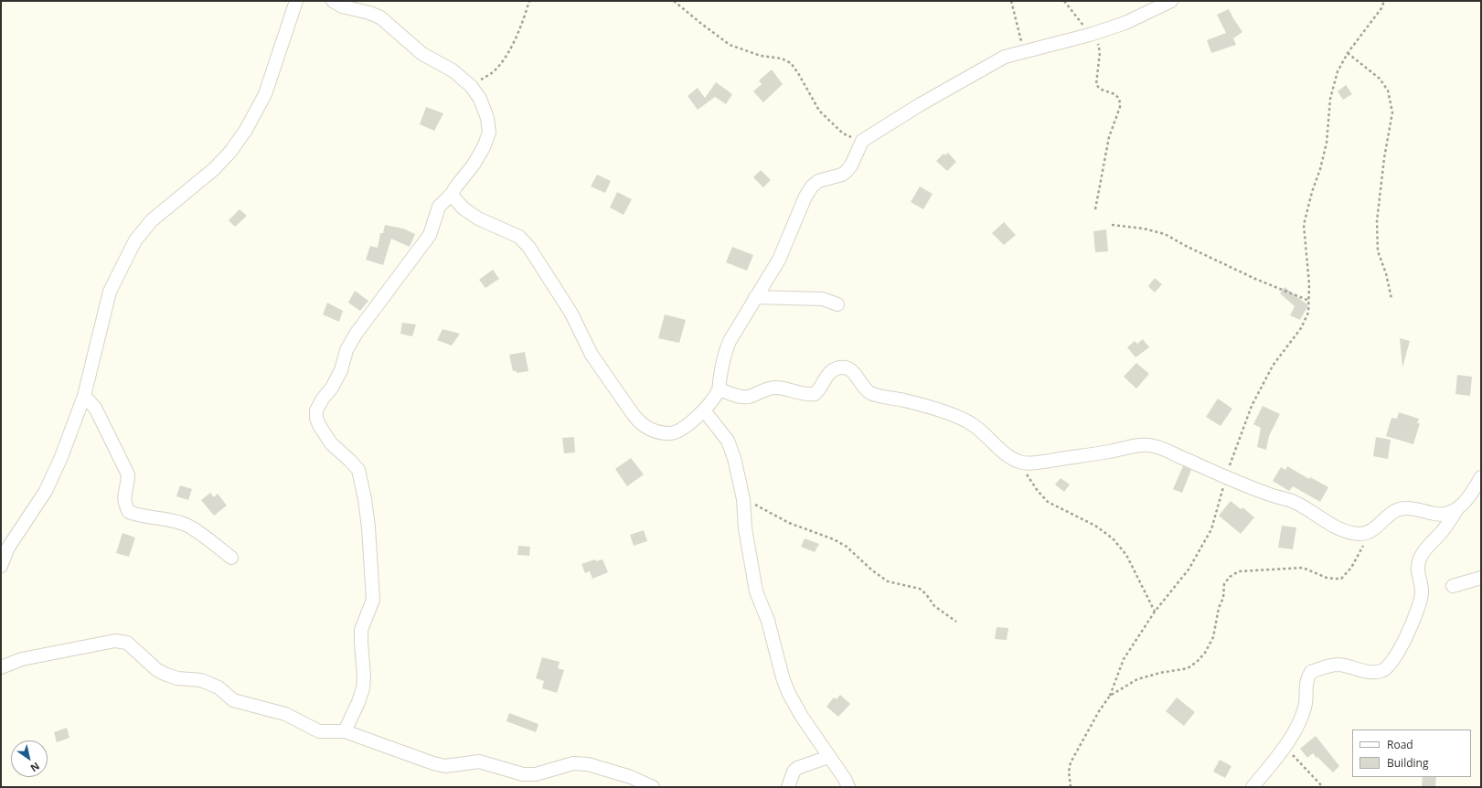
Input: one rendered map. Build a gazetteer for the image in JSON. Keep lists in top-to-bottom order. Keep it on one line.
{"legend":["Road","Building"],"north":"bottom right"}
